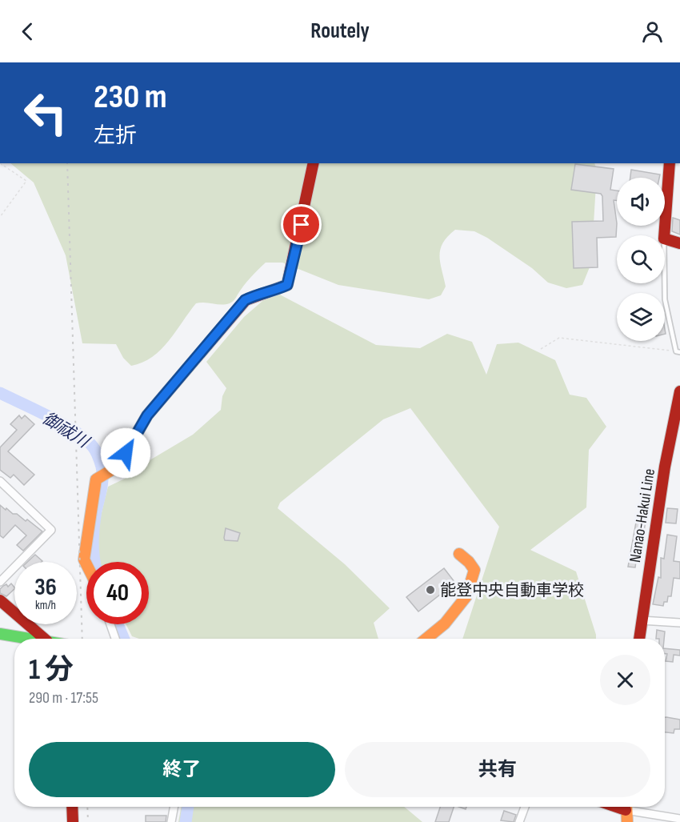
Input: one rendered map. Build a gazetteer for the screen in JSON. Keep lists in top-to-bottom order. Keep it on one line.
{"streets":{"street":["Nanao-Hakui Line"]},"water":["御祓川"],"places":["能登中央自動車学校"],"page":{"header":"Routely","turn":["230 m","左折"],"speed":"36 km/h","limit":"40","heading":["1 分","290 m · 17:55"],"buttons":["終了","共有"]}}
